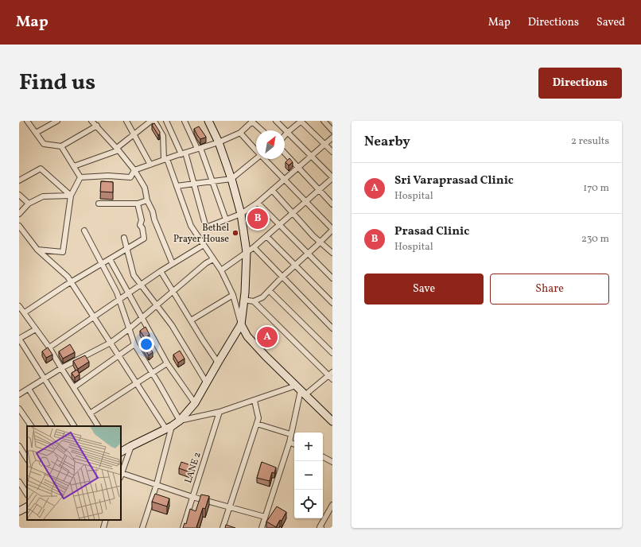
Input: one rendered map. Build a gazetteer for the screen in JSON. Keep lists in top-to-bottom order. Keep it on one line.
{"streets":{"street":["LANE 2"]},"places":["Bethel Prayer House"],"north":"top right","page":{"header":"Map","nav":["Map","Directions","Saved"],"title":"Find us","buttons":["Directions",["Save","Share"]],"heading":["Nearby","2 results"],"list":[{"mark":"A","name":"Sri Varaprasad Clinic","note":"Hospital","value":"170 m"},{"mark":"B","name":"Prasad Clinic","note":"Hospital","value":"230 m"}],"pins":["B","A"],"map_buttons":["+","−"]}}
